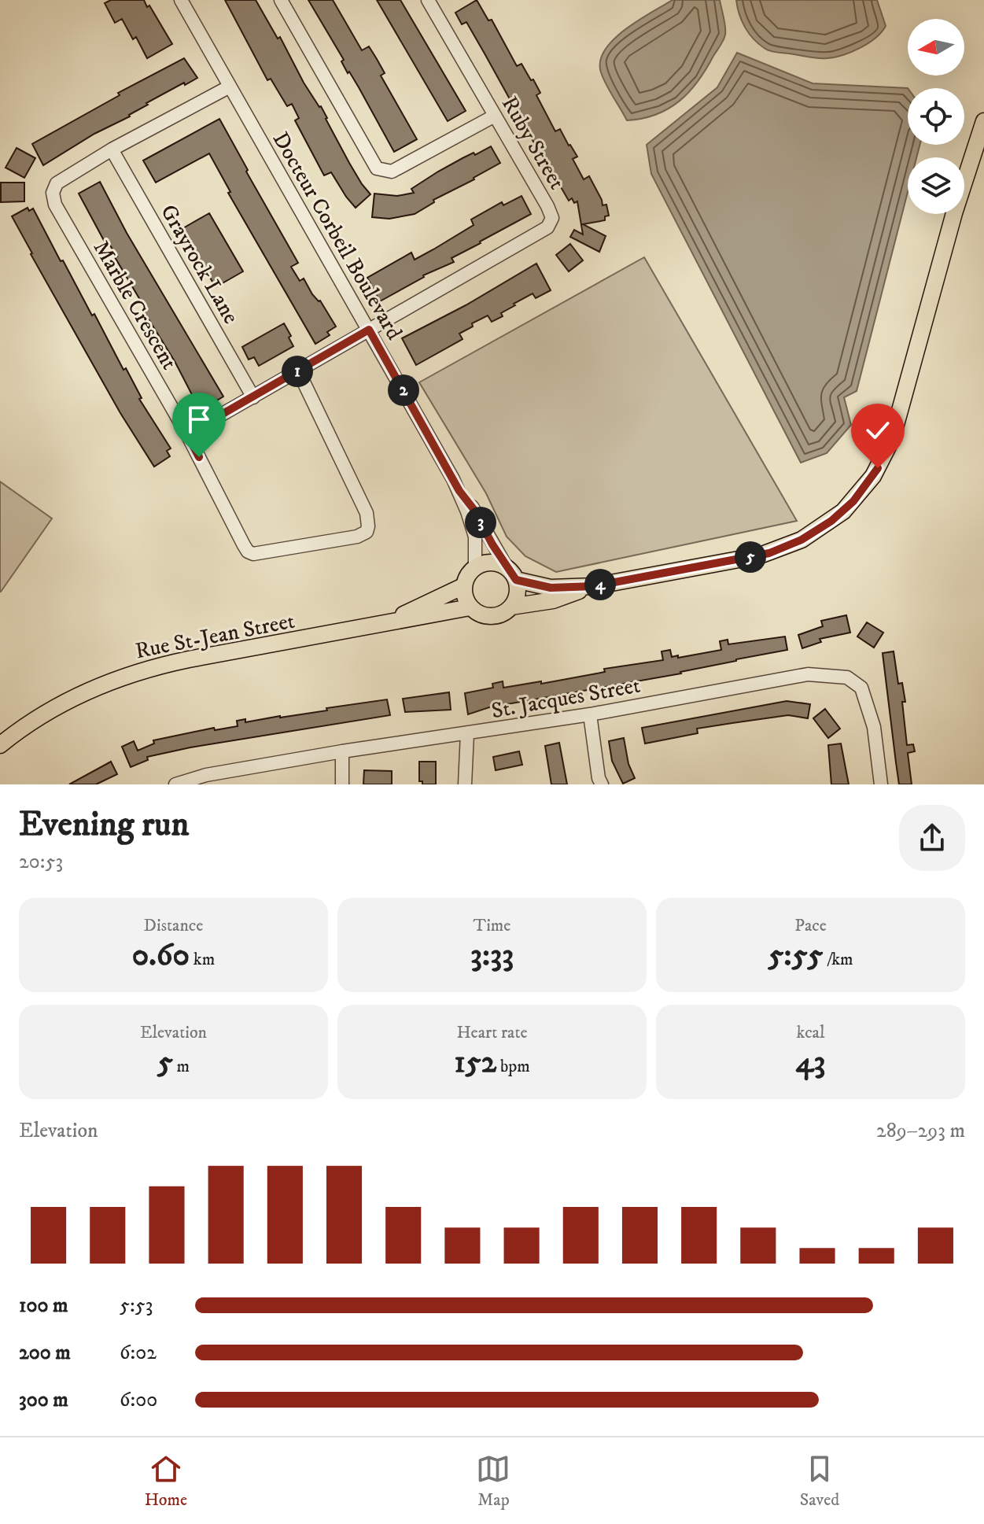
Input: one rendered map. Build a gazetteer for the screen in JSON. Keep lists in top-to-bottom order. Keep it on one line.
{"streets":{"main road":["Rue St-Jean Street"],"street":["Ruby Street","Docteur Corbeil Boulevard","Grayrock Lane","Marble Crescent","St. Jacques Street"]},"crossings":[["Ruby Street","Docteur Corbeil Boulevard"],["Docteur Corbeil Boulevard","Marble Crescent"],["Docteur Corbeil Boulevard","Rue St-Jean Street"],["Grayrock Lane","Marble Crescent"]],"north":"left","page":{"pins":["1","2","3","5","4"],"heading":["Evening run","20:53"],"stats":[["Distance","0.60 km"],["Time","3:33"],["Pace","5:55 /km"],["Elevation","5 m"],["Heart rate","152 bpm"],["kcal","43"]],"chart":["Elevation","289–293 m"],"list":[{"name":"100 m","note":"5:53"},{"name":"200 m","note":"6:02"},{"name":"300 m","note":"6:00"}],"tabs":["Home","Map","Saved"]}}
